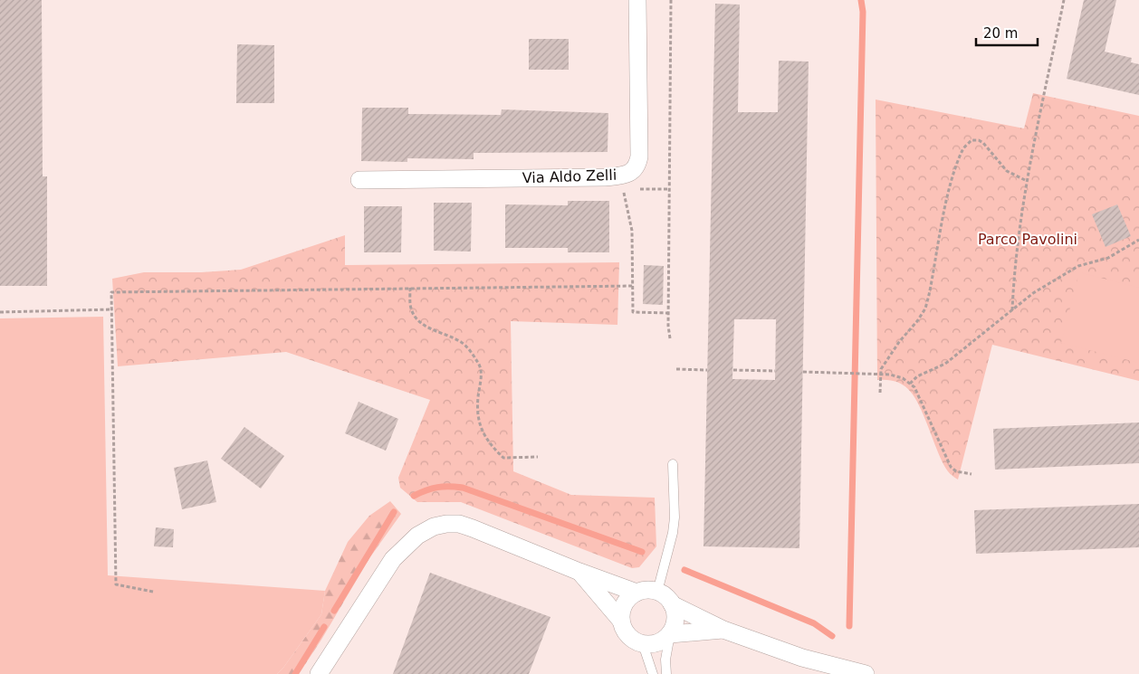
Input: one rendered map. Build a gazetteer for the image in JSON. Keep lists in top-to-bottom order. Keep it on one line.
{"streets":{"street":["Via Aldo Zelli"]},"parks":["Parco Pavolini"],"scale_bar":"20 m"}
